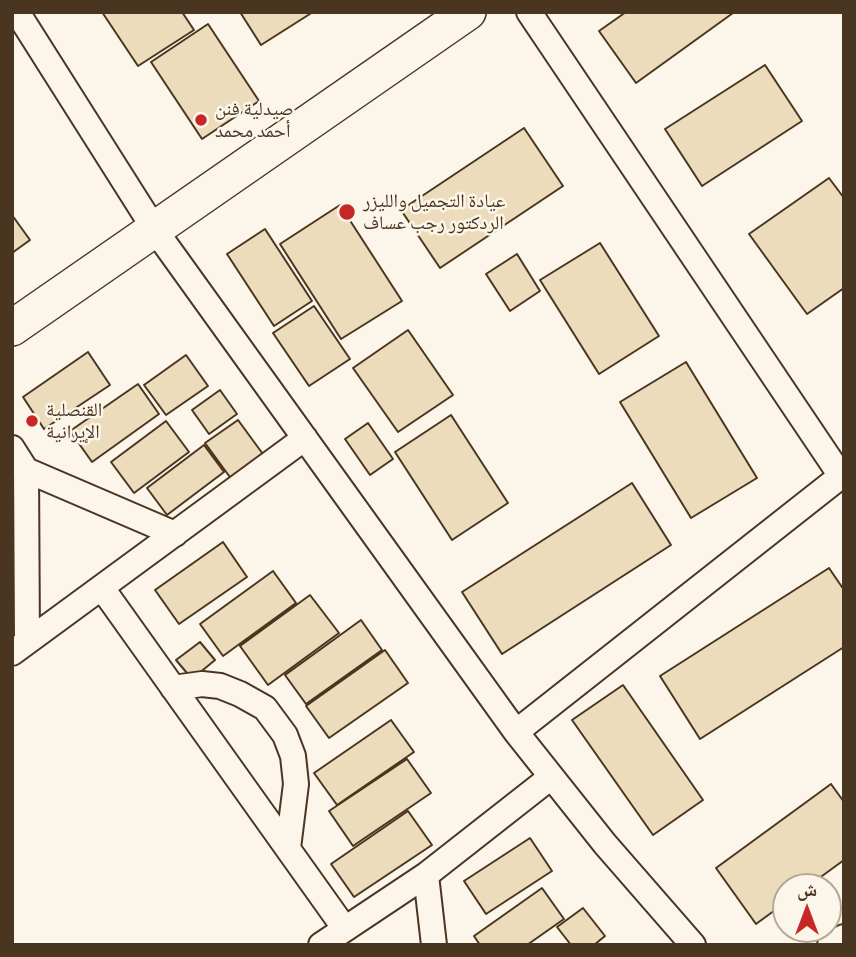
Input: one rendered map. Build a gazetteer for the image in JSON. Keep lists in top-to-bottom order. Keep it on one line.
{"places":["صيدلية فنن أحمد محمد","عيادة التجميل والليزر الردكتور رجب عساف","القنصلية الإيرانية"],"north":"top"}
